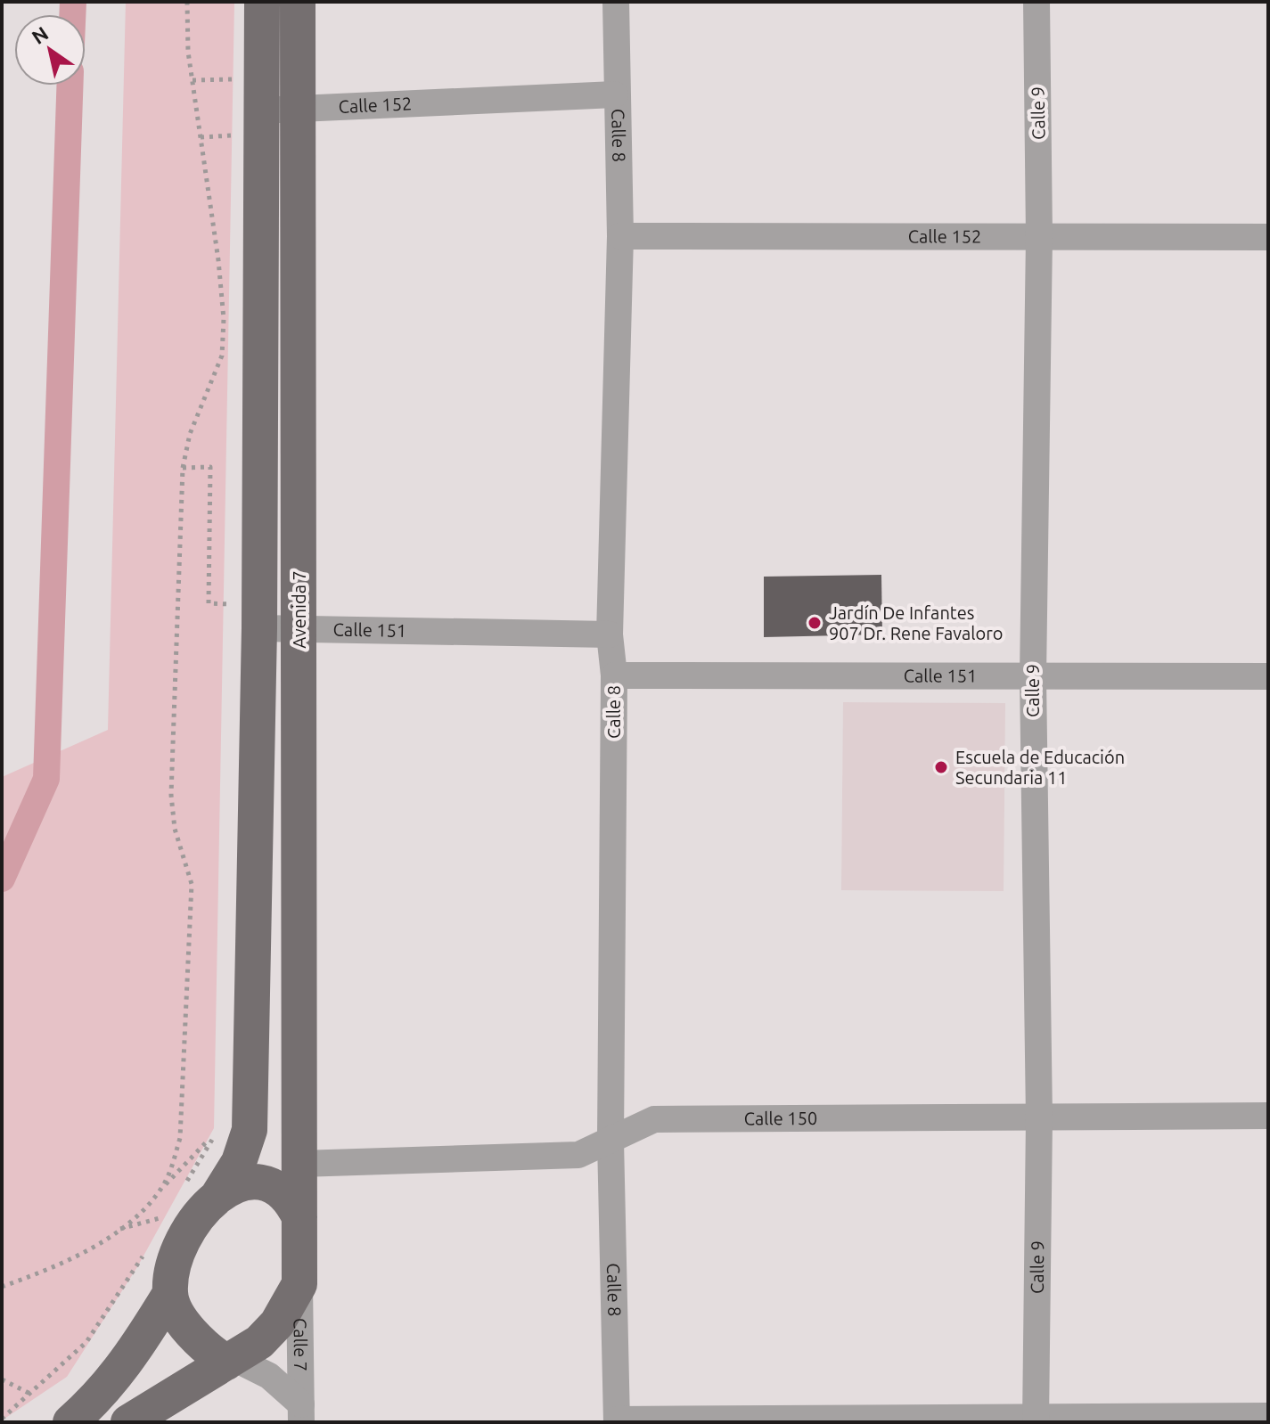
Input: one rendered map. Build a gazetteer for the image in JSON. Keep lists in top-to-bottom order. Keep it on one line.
{"streets":{"main road":["Avenida 7"],"street":["Calle 152","Calle 9","Calle 8","Calle 151","Calle 150","Calle 7"]},"crossings":[["Calle 152","Calle 9"],["Calle 152","Calle 8"],["Calle 152","Avenida 7"],["Calle 9","Calle 151"],["Calle 9","Calle 150"],["Calle 8","Calle 151"],["Calle 8","Calle 150"],["Avenida 7","Calle 151"],["Avenida 7","Calle 150"],["Avenida 7","Calle 7"]],"places":["Jardín De Infantes 907 Dr. Rene Favaloro","Escuela de Educación Secundaria 11"],"north":"top left"}
